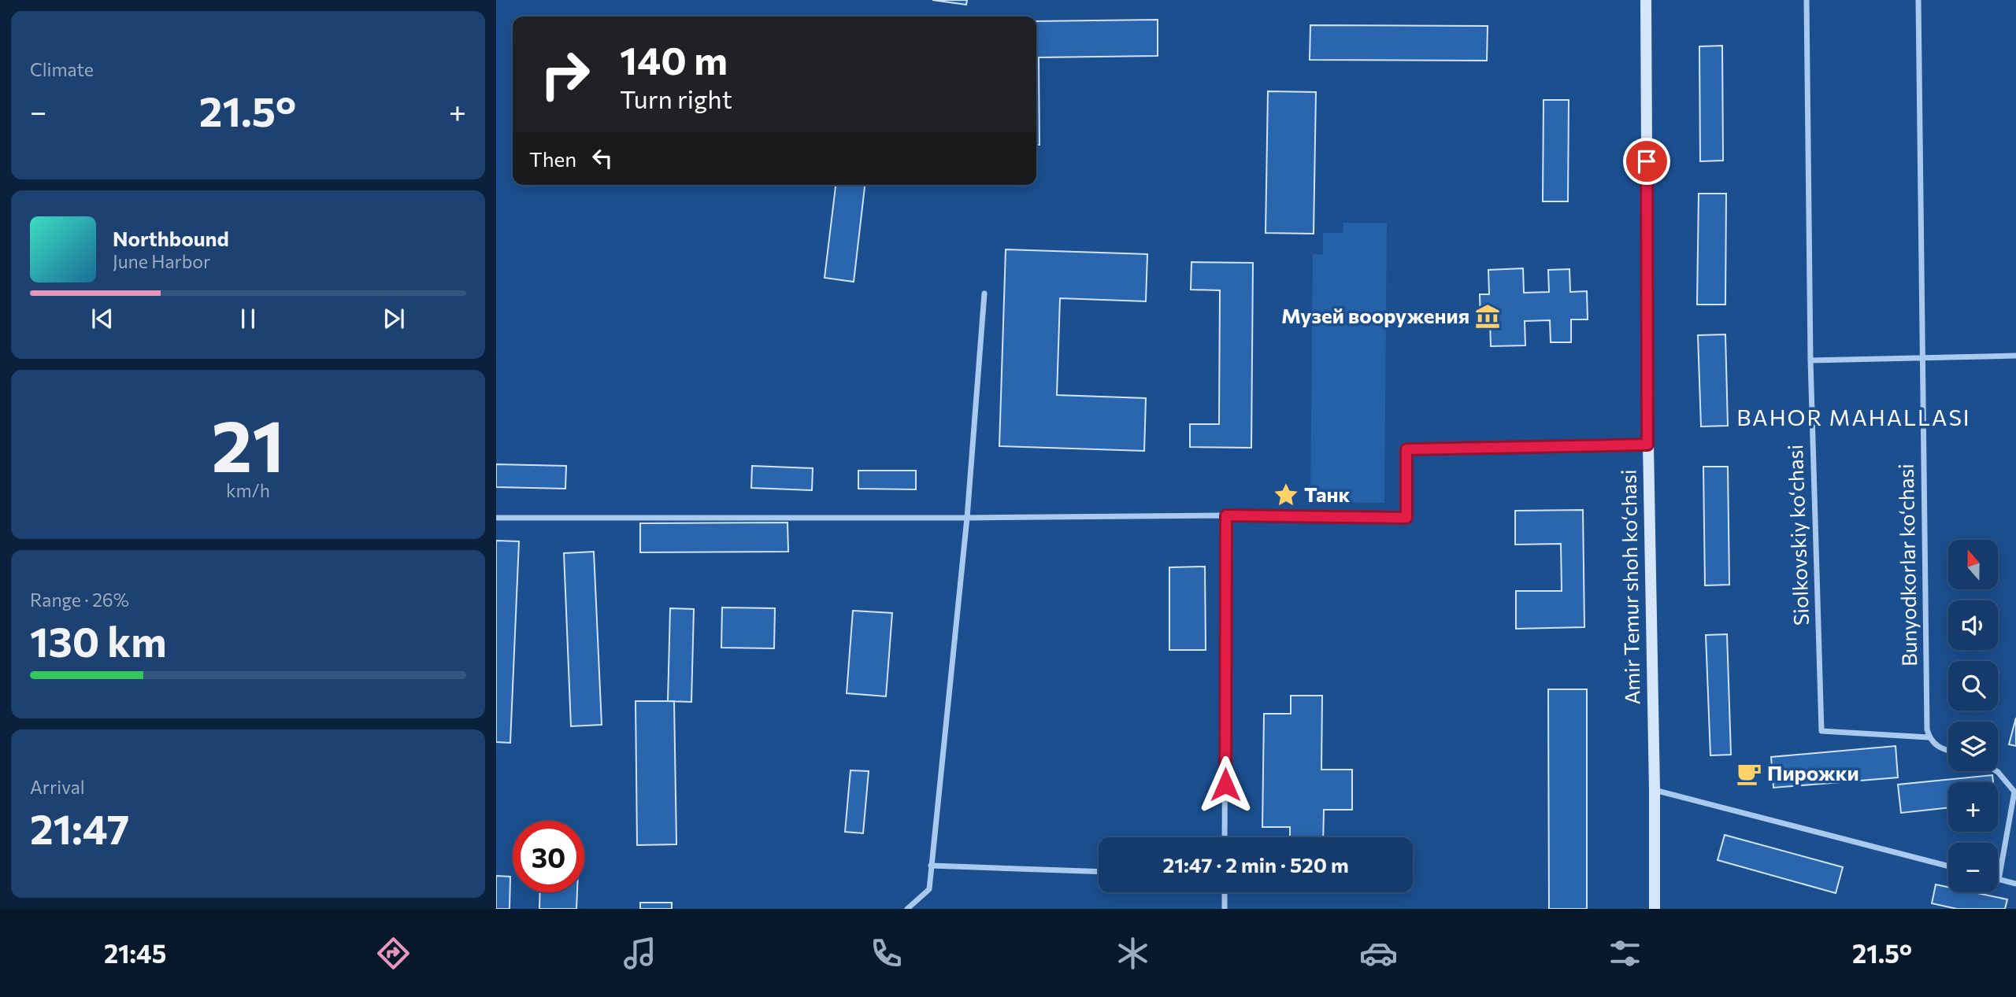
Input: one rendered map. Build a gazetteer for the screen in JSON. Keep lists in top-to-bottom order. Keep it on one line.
{"streets":{"main road":["Amir Temur shoh ko‘chasi"],"street":["Siolkovskiy ko‘chasi","Bunyodkorlar ko‘chasi"]},"crossings":[["Siolkovskiy ko‘chasi","Bunyodkorlar ko‘chasi"]],"districts":["BAHOR MAHALLASI"],"places":{"museum":["Музей вооружения"],"place":["Танк"],"cafe":["Пирожки"]},"north":"top","page":{"tile":["Climate",["21","km/h"],["Range · 26%","130 km"],["Arrival","21:47"]],"turn":["140 m","Turn right"],"heat":["−","21.5°","+"],"then":"Then","song":["Northbound","June Harbor"],"map_buttons":["+","−"],"limit":"30","trip":"21:47 · 2 min · 520 m","tabs":["21:45","21.5°"]}}
